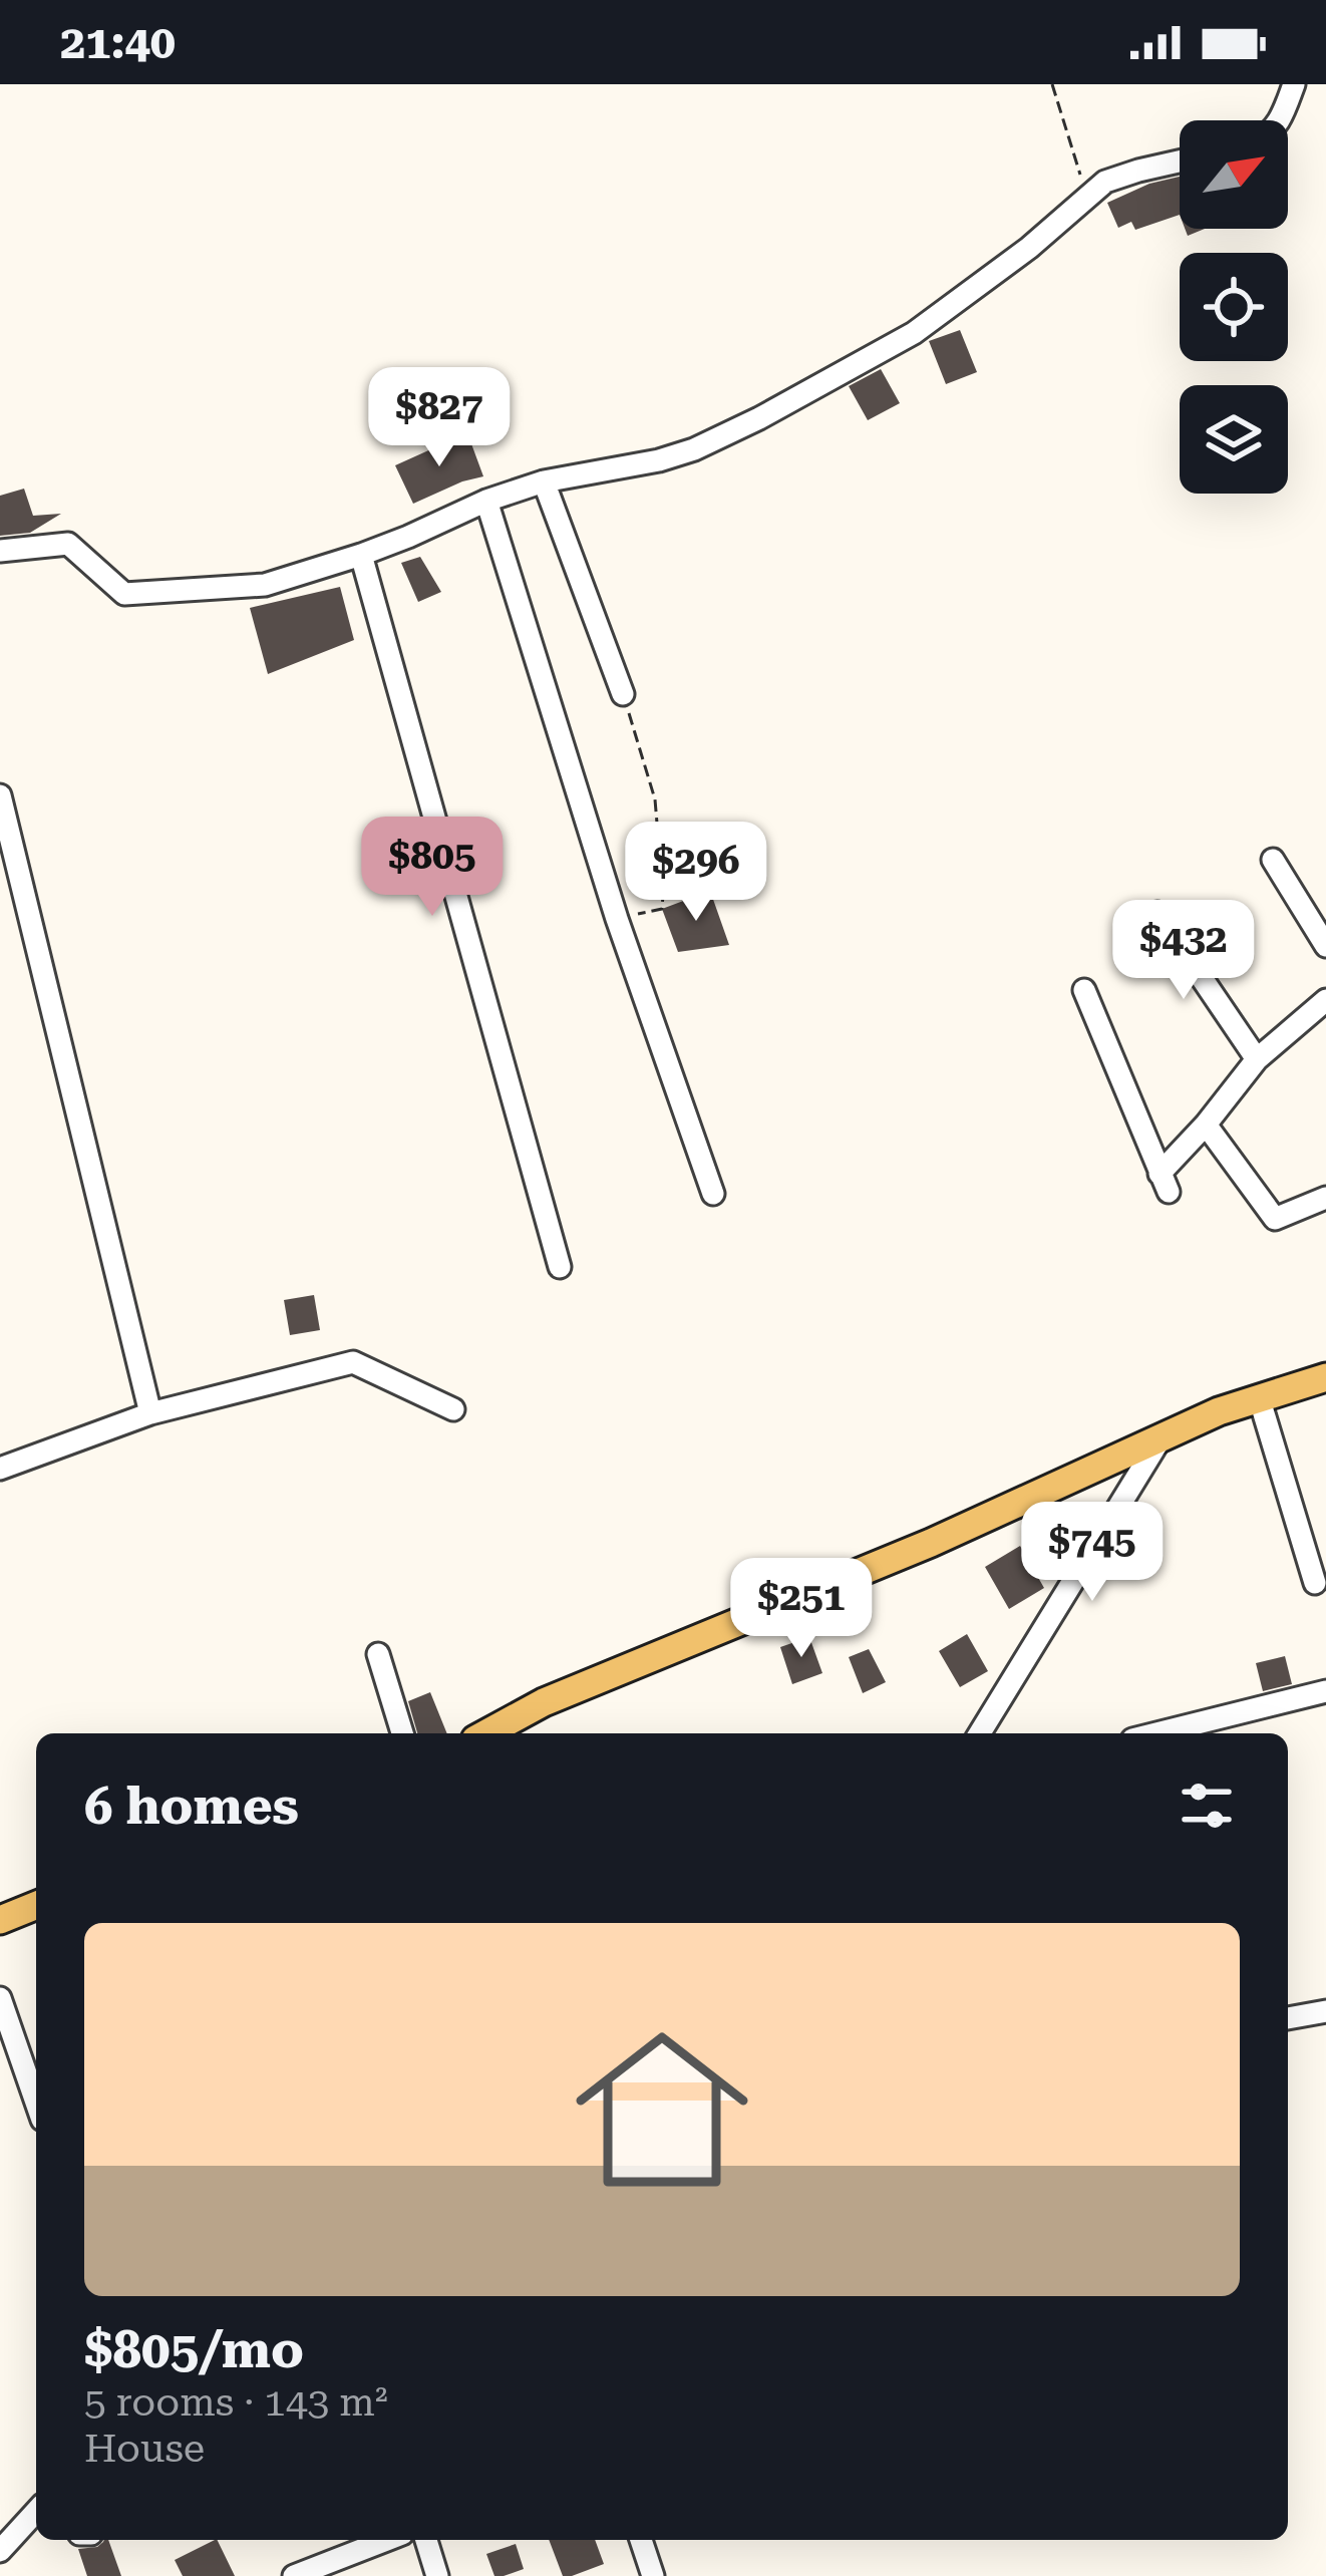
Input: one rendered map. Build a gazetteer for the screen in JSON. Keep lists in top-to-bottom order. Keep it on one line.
{"north":"top right","page":{"status":"21:40","price":["$827","$805","$296","$432","$745","$251"],"heading":"6 homes","list":[{"name":"$805/mo","note":"5 rooms · 143 m² · House"}]}}
